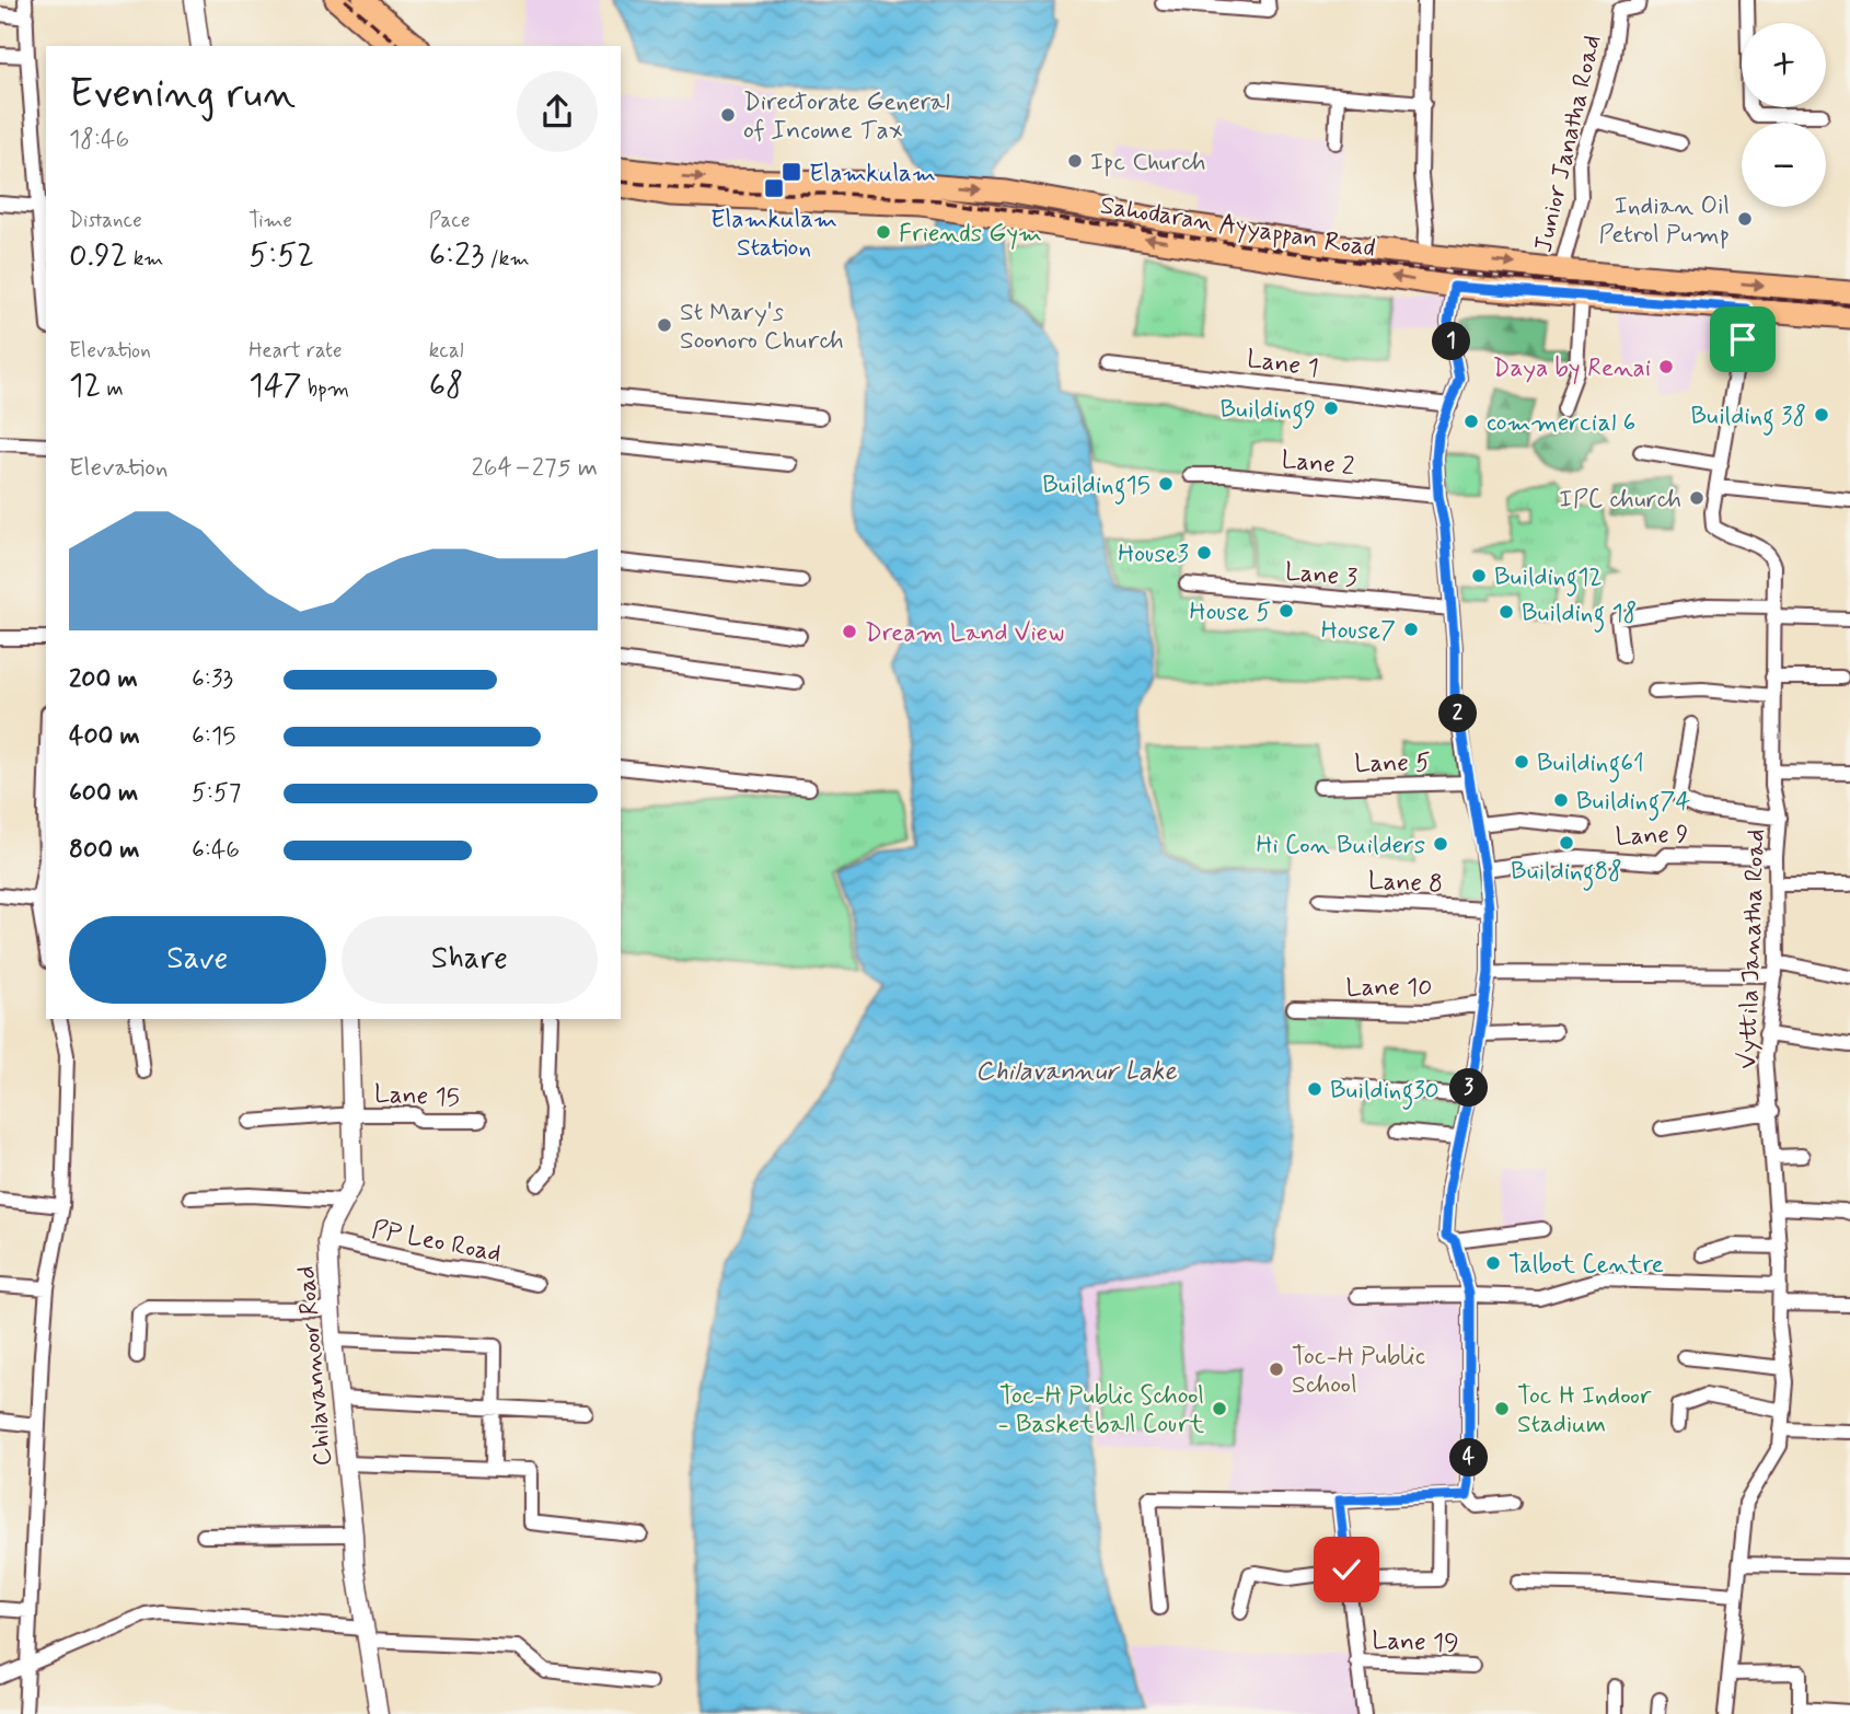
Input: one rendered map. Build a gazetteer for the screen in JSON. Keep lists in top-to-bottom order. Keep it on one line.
{"streets":{"main road":["Sahodaran Ayyappan Road"],"street":["Junior Janatha Road","Lane 1","Lane 2","Lane 3","Lane 5","Lane 9","Lane 8","Vyttila Janatha Road","Lane 10","Lane 15","PP Leo Road","Chilavannoor Road","Lane 19"]},"crossings":[["Junior Janatha Road","Sahodaran Ayyappan Road"],["Sahodaran Ayyappan Road","Vyttila Janatha Road"],["Lane 9","Vyttila Janatha Road"],["Lane 15","Chilavannoor Road"],["PP Leo Road","Chilavannoor Road"]],"water":["Chilavannur Lake"],"places":{"other":["Directorate General of Income Tax","Ipc Church","Indian Oil Petrol Pump","Friends Gym","St Mary's Soonoro Church","Daya by Renai","Building9","Building 38","commercial 6","Building15","IPC church","House3","Building12","House 5","Building 18","House7","Dream Land View","Building61","Building74","Building88","Hi Con Builders","Building30","Talbot Centre","Toc-H Public School","Toc-H Public School - Basketball Court","Toc H Indoor Stadium"],"transit":["Elamkulam","Elamkulam Station"]},"page":{"map_buttons":["+","−"],"heading":["Evening run","18:46"],"stats":[["Distance","0.92 km"],["Time","5:52"],["Pace","6:23 /km"],["Elevation","12 m"],["Heart rate","147 bpm"],["kcal","68"]],"pins":["1","2","3","4"],"chart":["Elevation","264–275 m"],"list":[{"name":"200 m","note":"6:33"},{"name":"400 m","note":"6:15"},{"name":"600 m","note":"5:57"},{"name":"800 m","note":"6:46"}],"buttons":["Save","Share"]}}
